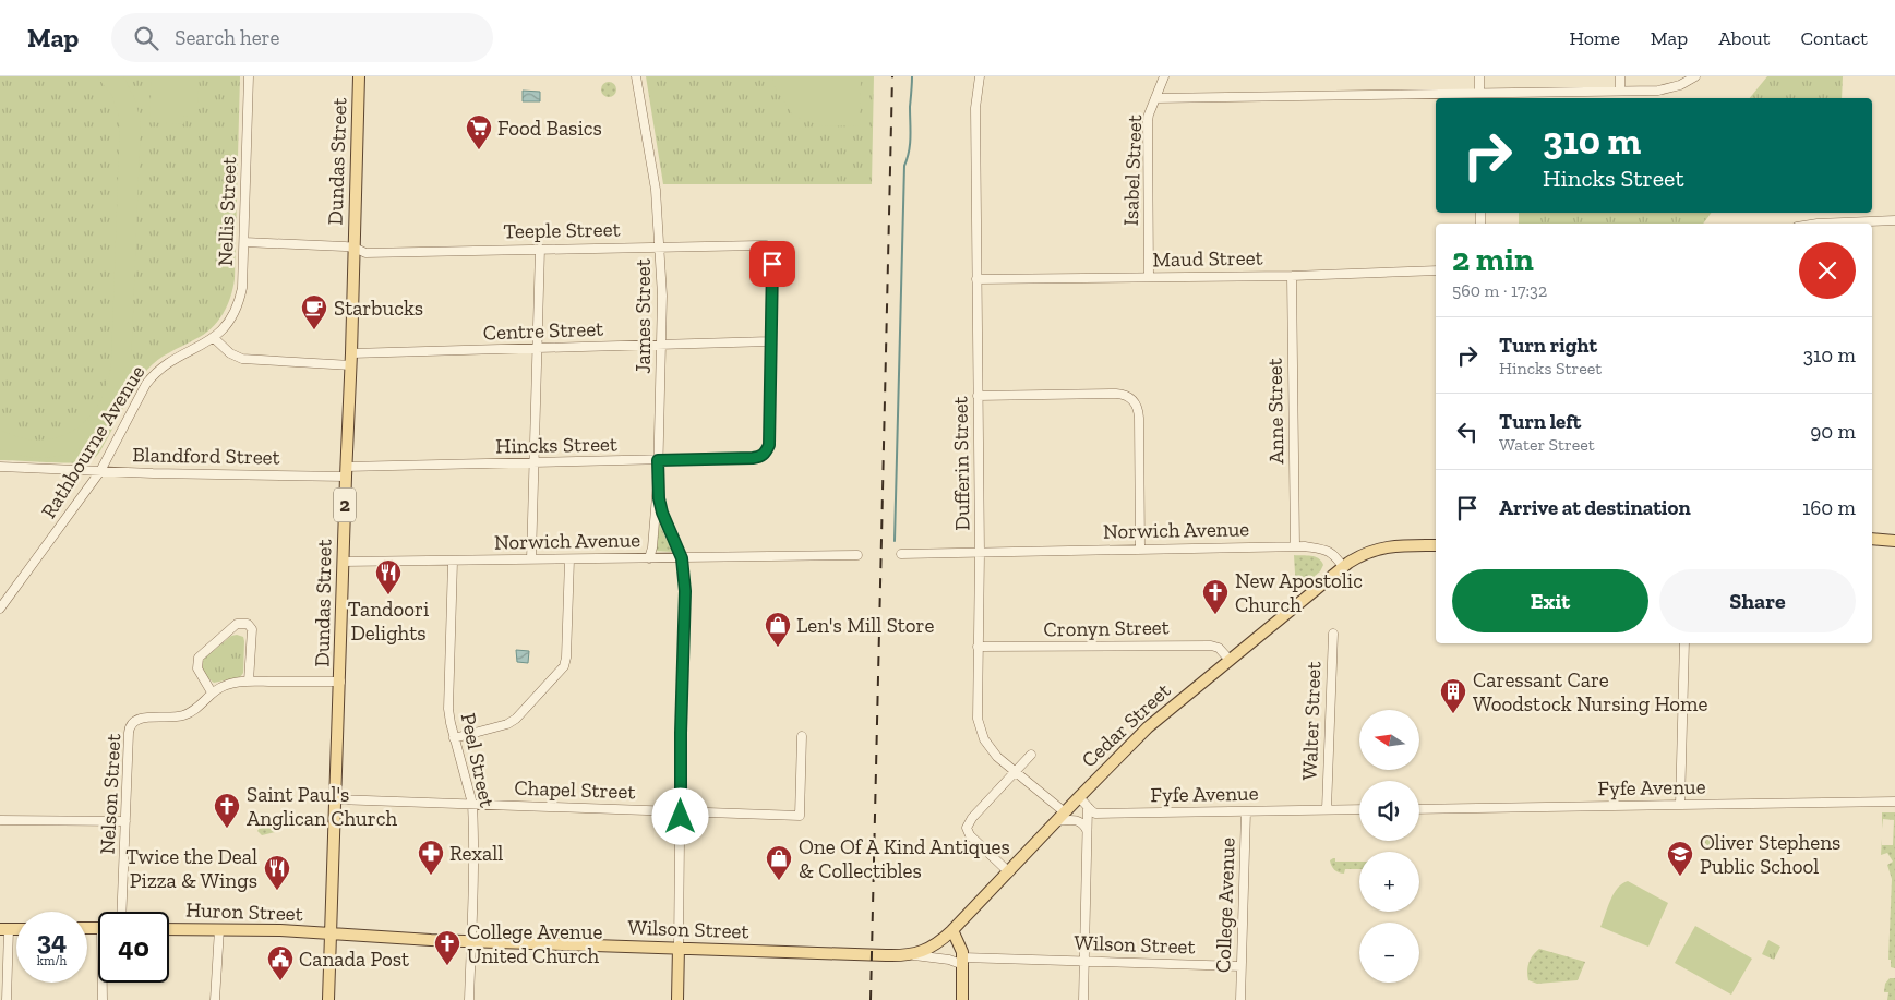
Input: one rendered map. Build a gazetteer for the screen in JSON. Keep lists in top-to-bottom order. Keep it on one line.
{"streets":{"main road":["Dundas Street","2","Cedar Street","Huron Street","Wilson Street"],"street":["Isabel Street","Nellis Street","Teeple Street","Maud Street","James Street","Centre Street","Anne Street","Rathbourne Avenue","Hincks Street","Blandford Street","Dufferin Street","Norwich Avenue","Cronyn Street","Walter Street","Peel Street","Fyfe Avenue","Chapel Street","Nelson Street","College Avenue"]},"crossings":[["Dundas Street","Teeple Street"],["Dundas Street","Centre Street"],["Dundas Street","Hincks Street"],["Dundas Street","Blandford Street"],["Dundas Street","Norwich Avenue"],["Dundas Street","Chapel Street"],["Dundas Street","Huron Street"],["Dundas Street","Wilson Street"],["Isabel Street","Maud Street"],["Nellis Street","Teeple Street"],["Nellis Street","Centre Street"],["Nellis Street","Rathbourne Avenue"],["Teeple Street","James Street"],["Teeple Street","Centre Street"],["Teeple Street","Hincks Street"],["Maud Street","Anne Street"],["Maud Street","Dufferin Street"],["James Street","Centre Street"],["James Street","Hincks Street"],["James Street","Norwich Avenue"],["Centre Street","Rathbourne Avenue"],["Centre Street","Hincks Street"],["Anne Street","Norwich Avenue"],["Rathbourne Avenue","Blandford Street"],["Hincks Street","Blandford Street"],["Dufferin Street","Norwich Avenue"],["Dufferin Street","Cronyn Street"],["Dufferin Street","Cedar Street"],["Norwich Avenue","Cedar Street"],["Norwich Avenue","Peel Street"],["Cronyn Street","Cedar Street"],["Walter Street","Fyfe Avenue"],["Cedar Street","Wilson Street"],["Peel Street","Chapel Street"],["Peel Street","Wilson Street"],["Fyfe Avenue","College Avenue"],["College Avenue","Wilson Street"],["Huron Street","Wilson Street"]],"places":{"supermarket":["Food Basics"],"cafe":["Starbucks"],"restaurant":["Tandoori Delights","Twice the Deal Pizza & Wings"],"church":["New Apostolic Church","Saint Paul's Anglican Church","College Avenue United Church"],"shop":["Len's Mill Store","One Of A Kind Antiques & Collectibles"],"building":["Caressant Care Woodstock Nursing Home"],"pharmacy":["Rexall"],"school or university":["Oliver Stephens Public School"],"public building":["Canada Post"]},"north":"left","page":{"header":"Map","search":"Search here","nav":["Home","Map","About","Contact"],"turn":["310 m","Hincks Street"],"heading":["2 min","560 m · 17:32"],"list":[{"name":"Turn right","note":"Hincks Street","value":"310 m"},{"name":"Turn left","note":"Water Street","value":"90 m"},{"name":"Arrive at destination","value":"160 m"}],"buttons":["Exit","Share"],"map_buttons":["+","−"],"speed":"34 km/h","limit":"40"}}
